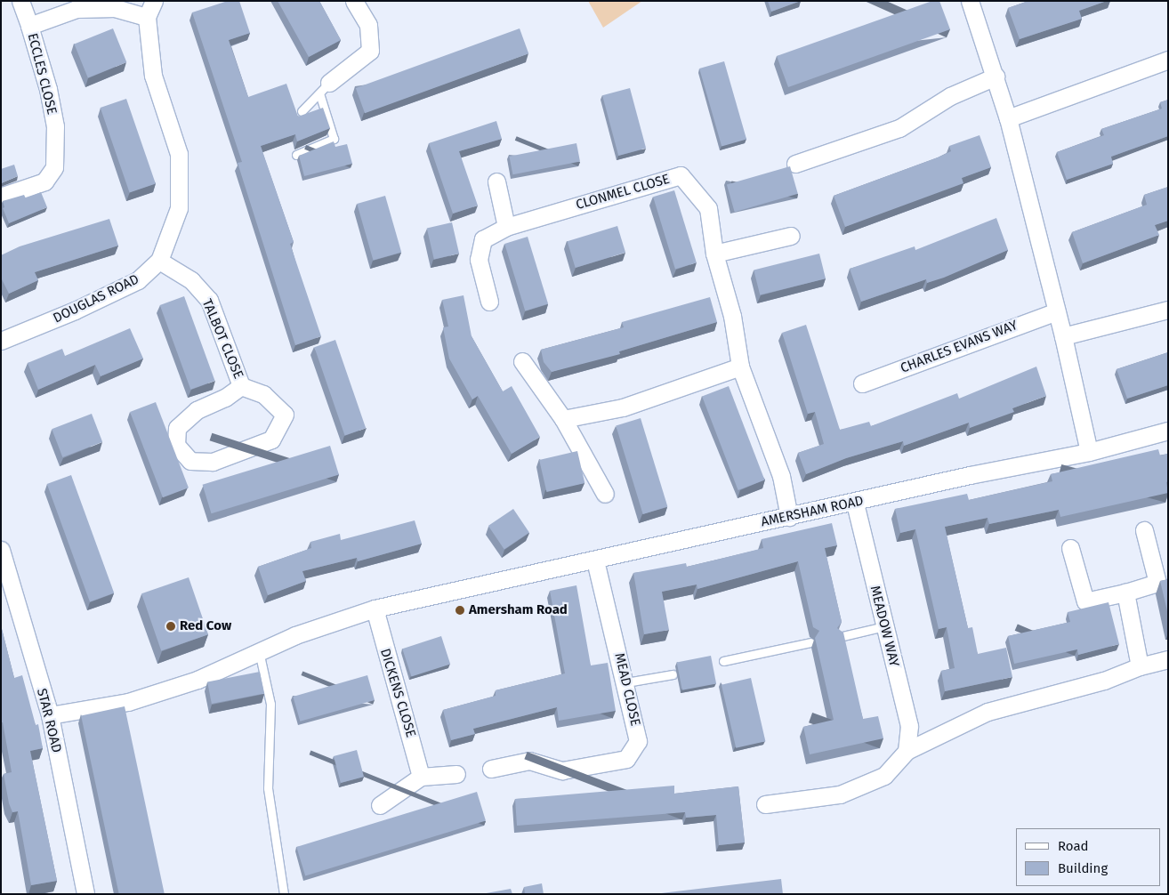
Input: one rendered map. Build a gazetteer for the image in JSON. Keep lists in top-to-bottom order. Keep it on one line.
{"streets":{"street":["ECCLES CLOSE","CLONMEL CLOSE","DOUGLAS ROAD","TALBOT CLOSE","CHARLES EVANS WAY","AMERSHAM ROAD","MEADOW WAY","MEAD CLOSE","DICKENS CLOSE","STAR ROAD"]},"crossings":[["ECCLES CLOSE","DOUGLAS ROAD"],["CLONMEL CLOSE","AMERSHAM ROAD"],["DOUGLAS ROAD","TALBOT CLOSE"],["AMERSHAM ROAD","MEADOW WAY"],["AMERSHAM ROAD","MEAD CLOSE"],["AMERSHAM ROAD","DICKENS CLOSE"],["AMERSHAM ROAD","STAR ROAD"]],"places":["Amersham Road","Red Cow"],"legend":["Road","Building"]}
